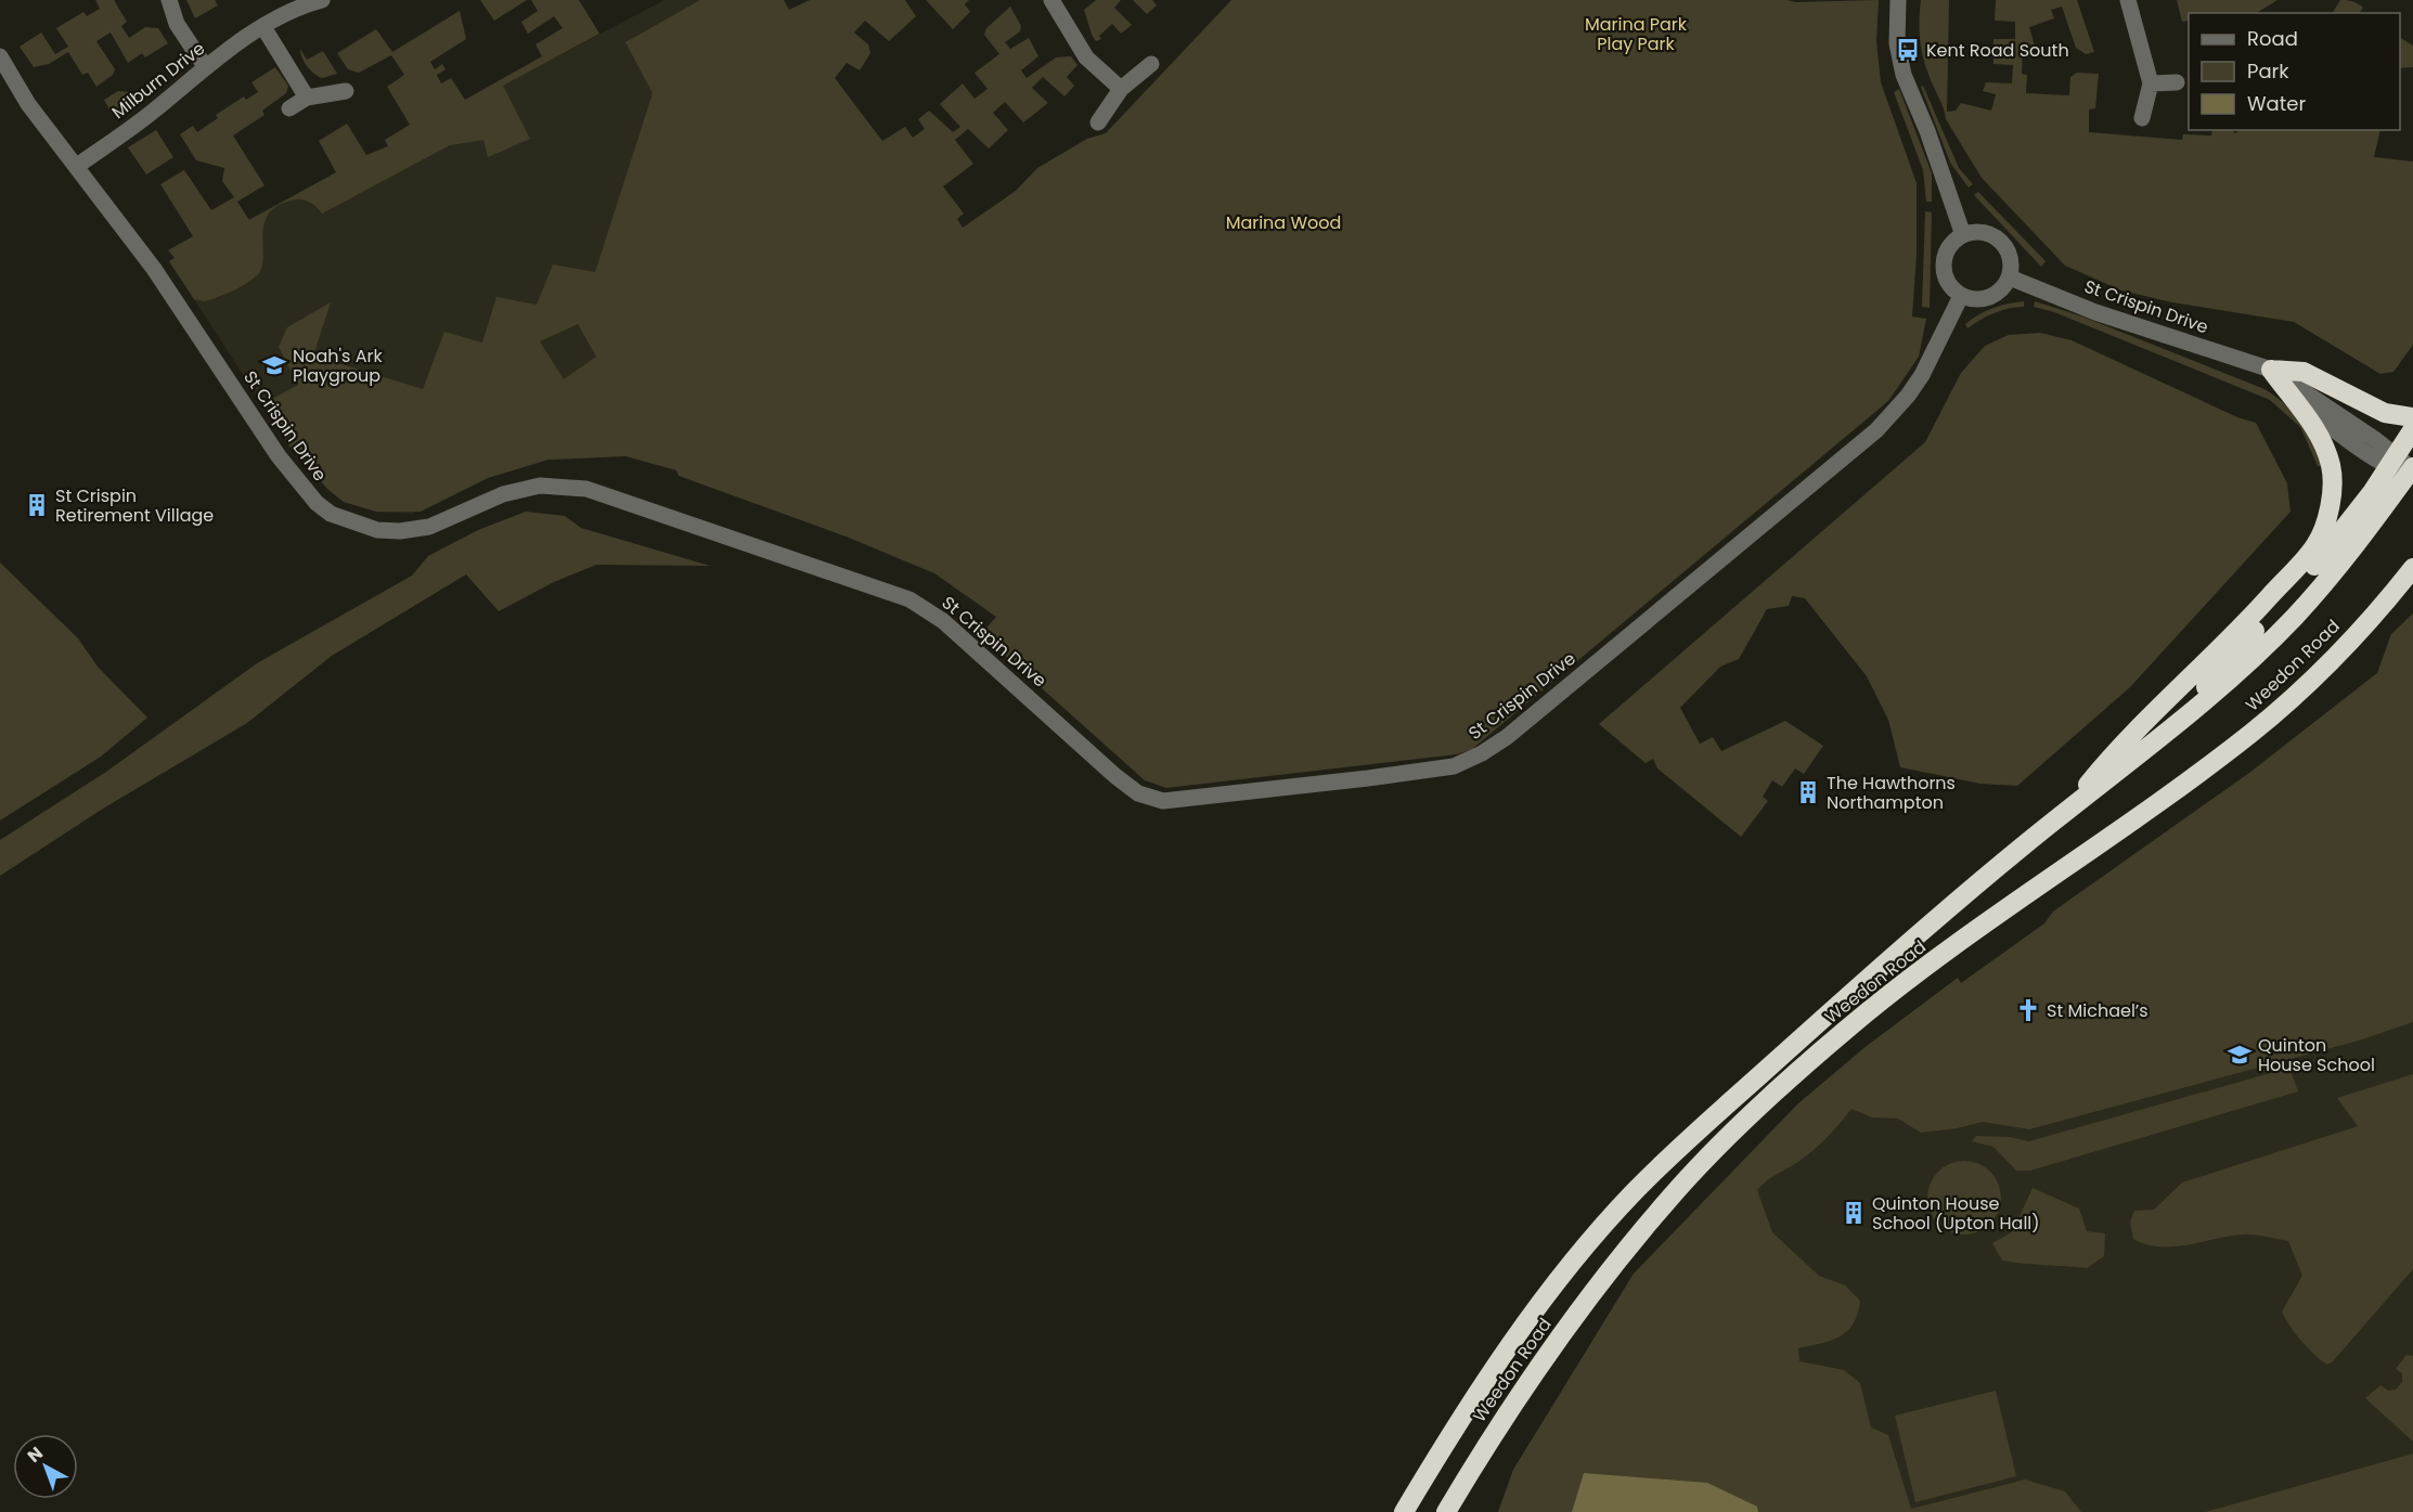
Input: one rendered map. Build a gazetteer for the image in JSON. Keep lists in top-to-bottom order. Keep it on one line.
{"streets":{"highway":["Weedon Road"],"street":["Milburn Drive","St Crispin Drive"]},"crossings":[["Milburn Drive","St Crispin Drive"],["St Crispin Drive","Weedon Road"]],"parks":["Marina Park Play Park","Marina Wood"],"places":{"bus stop":["Kent Road South"],"school or university":["Noah's Ark Playgroup","Quinton House School"],"building":["St Crispin Retirement Village","The Hawthorns Northampton","Quinton House School (Upton Hall)"],"church":["St Michael’s"]},"legend":["Road","Park","Water"],"north":"top left"}
